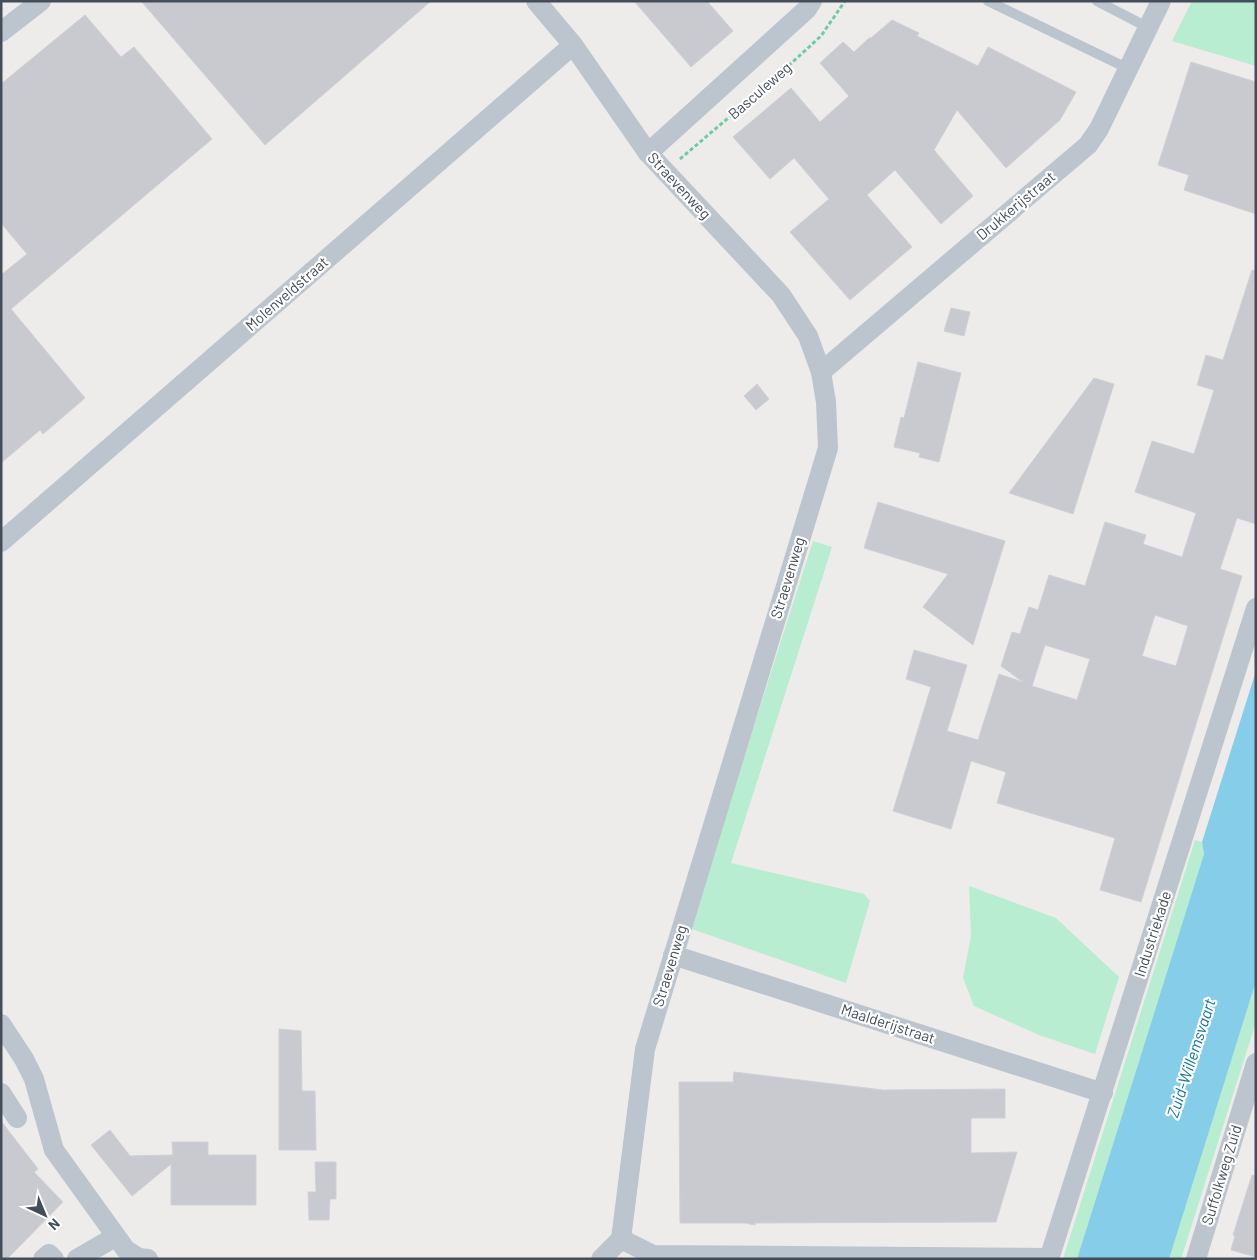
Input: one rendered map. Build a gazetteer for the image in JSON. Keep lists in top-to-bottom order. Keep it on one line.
{"streets":{"street":["Basculeweg","Straevenweg","Drukkerijstraat","Molenveldstraat","Industriekade","Maalderijstraat","Suffolkweg Zuid"]},"crossings":[["Basculeweg","Straevenweg"],["Straevenweg","Drukkerijstraat"],["Straevenweg","Molenveldstraat"],["Straevenweg","Maalderijstraat"],["Industriekade","Maalderijstraat"]],"water":["Zuid-Willemsvaart"],"north":"bottom right"}
